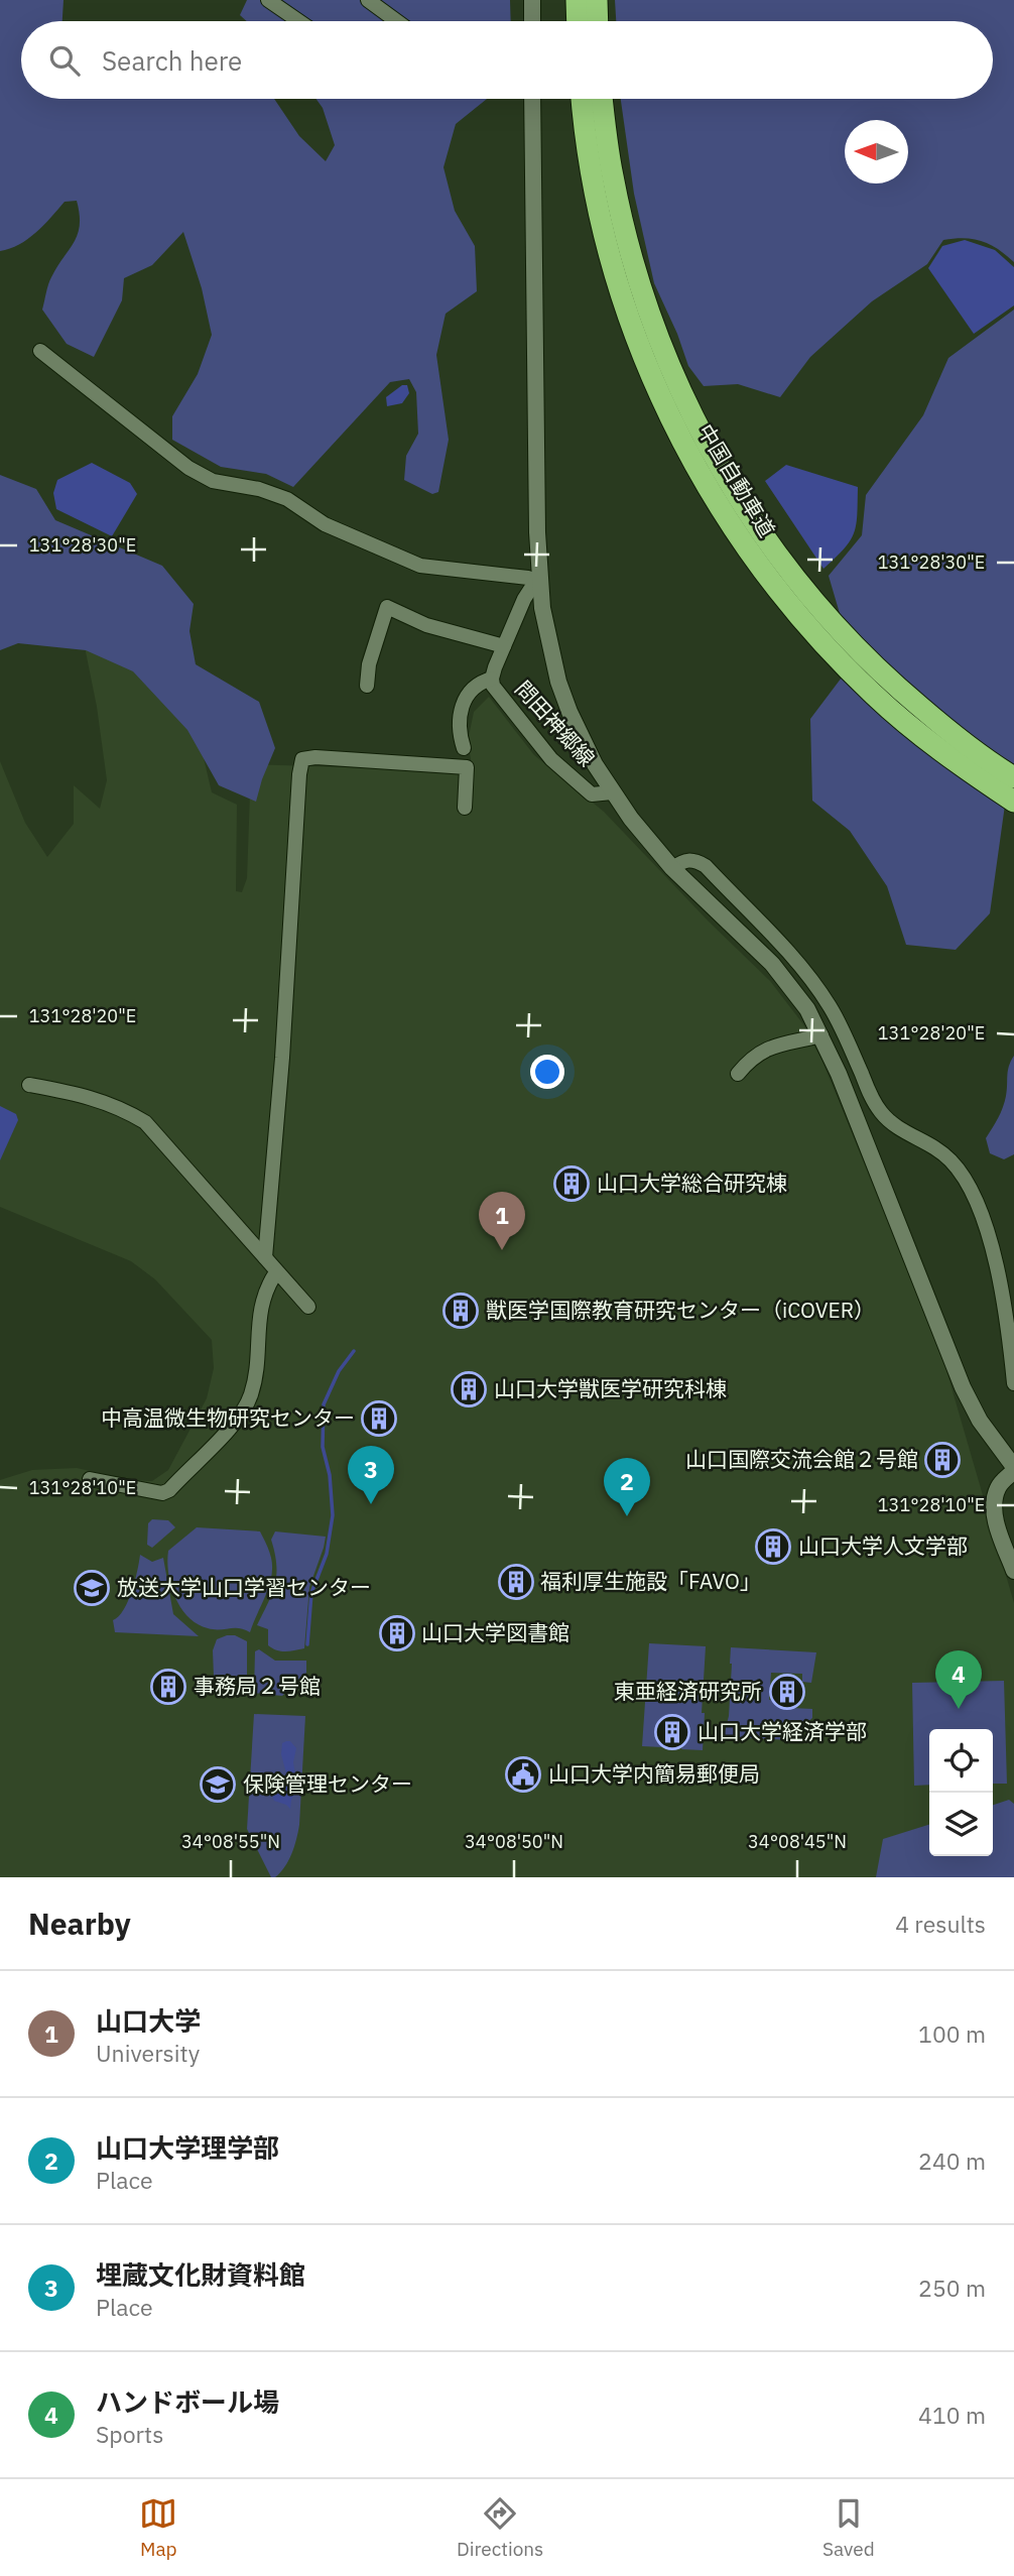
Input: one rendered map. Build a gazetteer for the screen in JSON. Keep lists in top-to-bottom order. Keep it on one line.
{"streets":{"highway":["中国自動車道"],"street":["問田神郷線"]},"places":{"building":["山口大学総合研究棟","獣医学国際教育研究センター（iCOVER）","山口大学獣医学研究科棟","中高温微生物研究センター","山口国際交流会館２号館","山口大学人文学部","福利厚生施設「FAVO」","山口大学図書館","事務局２号館","東亜経済研究所","山口大学経済学部"],"school or university":["放送大学山口学習センター","保険管理センター"],"public building":["山口大学内簡易郵便局"]},"north":"left","page":{"search":"Search here","pins":["1","3","2","4"],"heading":["Nearby","4 results"],"list":[{"mark":"1","name":"山口大学","note":"University","value":"100 m"},{"mark":"2","name":"山口大学理学部","note":"Place","value":"240 m"},{"mark":"3","name":"埋蔵文化財資料館","note":"Place","value":"250 m"},{"mark":"4","name":"ハンドボール場","note":"Sports","value":"410 m"}],"nav":["Map","Directions","Saved"]},"coordinates":["131°28'30\"E","131°28'20\"E","131°28'10\"E","34°08'55\"N","34°08'50\"N","34°08'45\"N"]}
